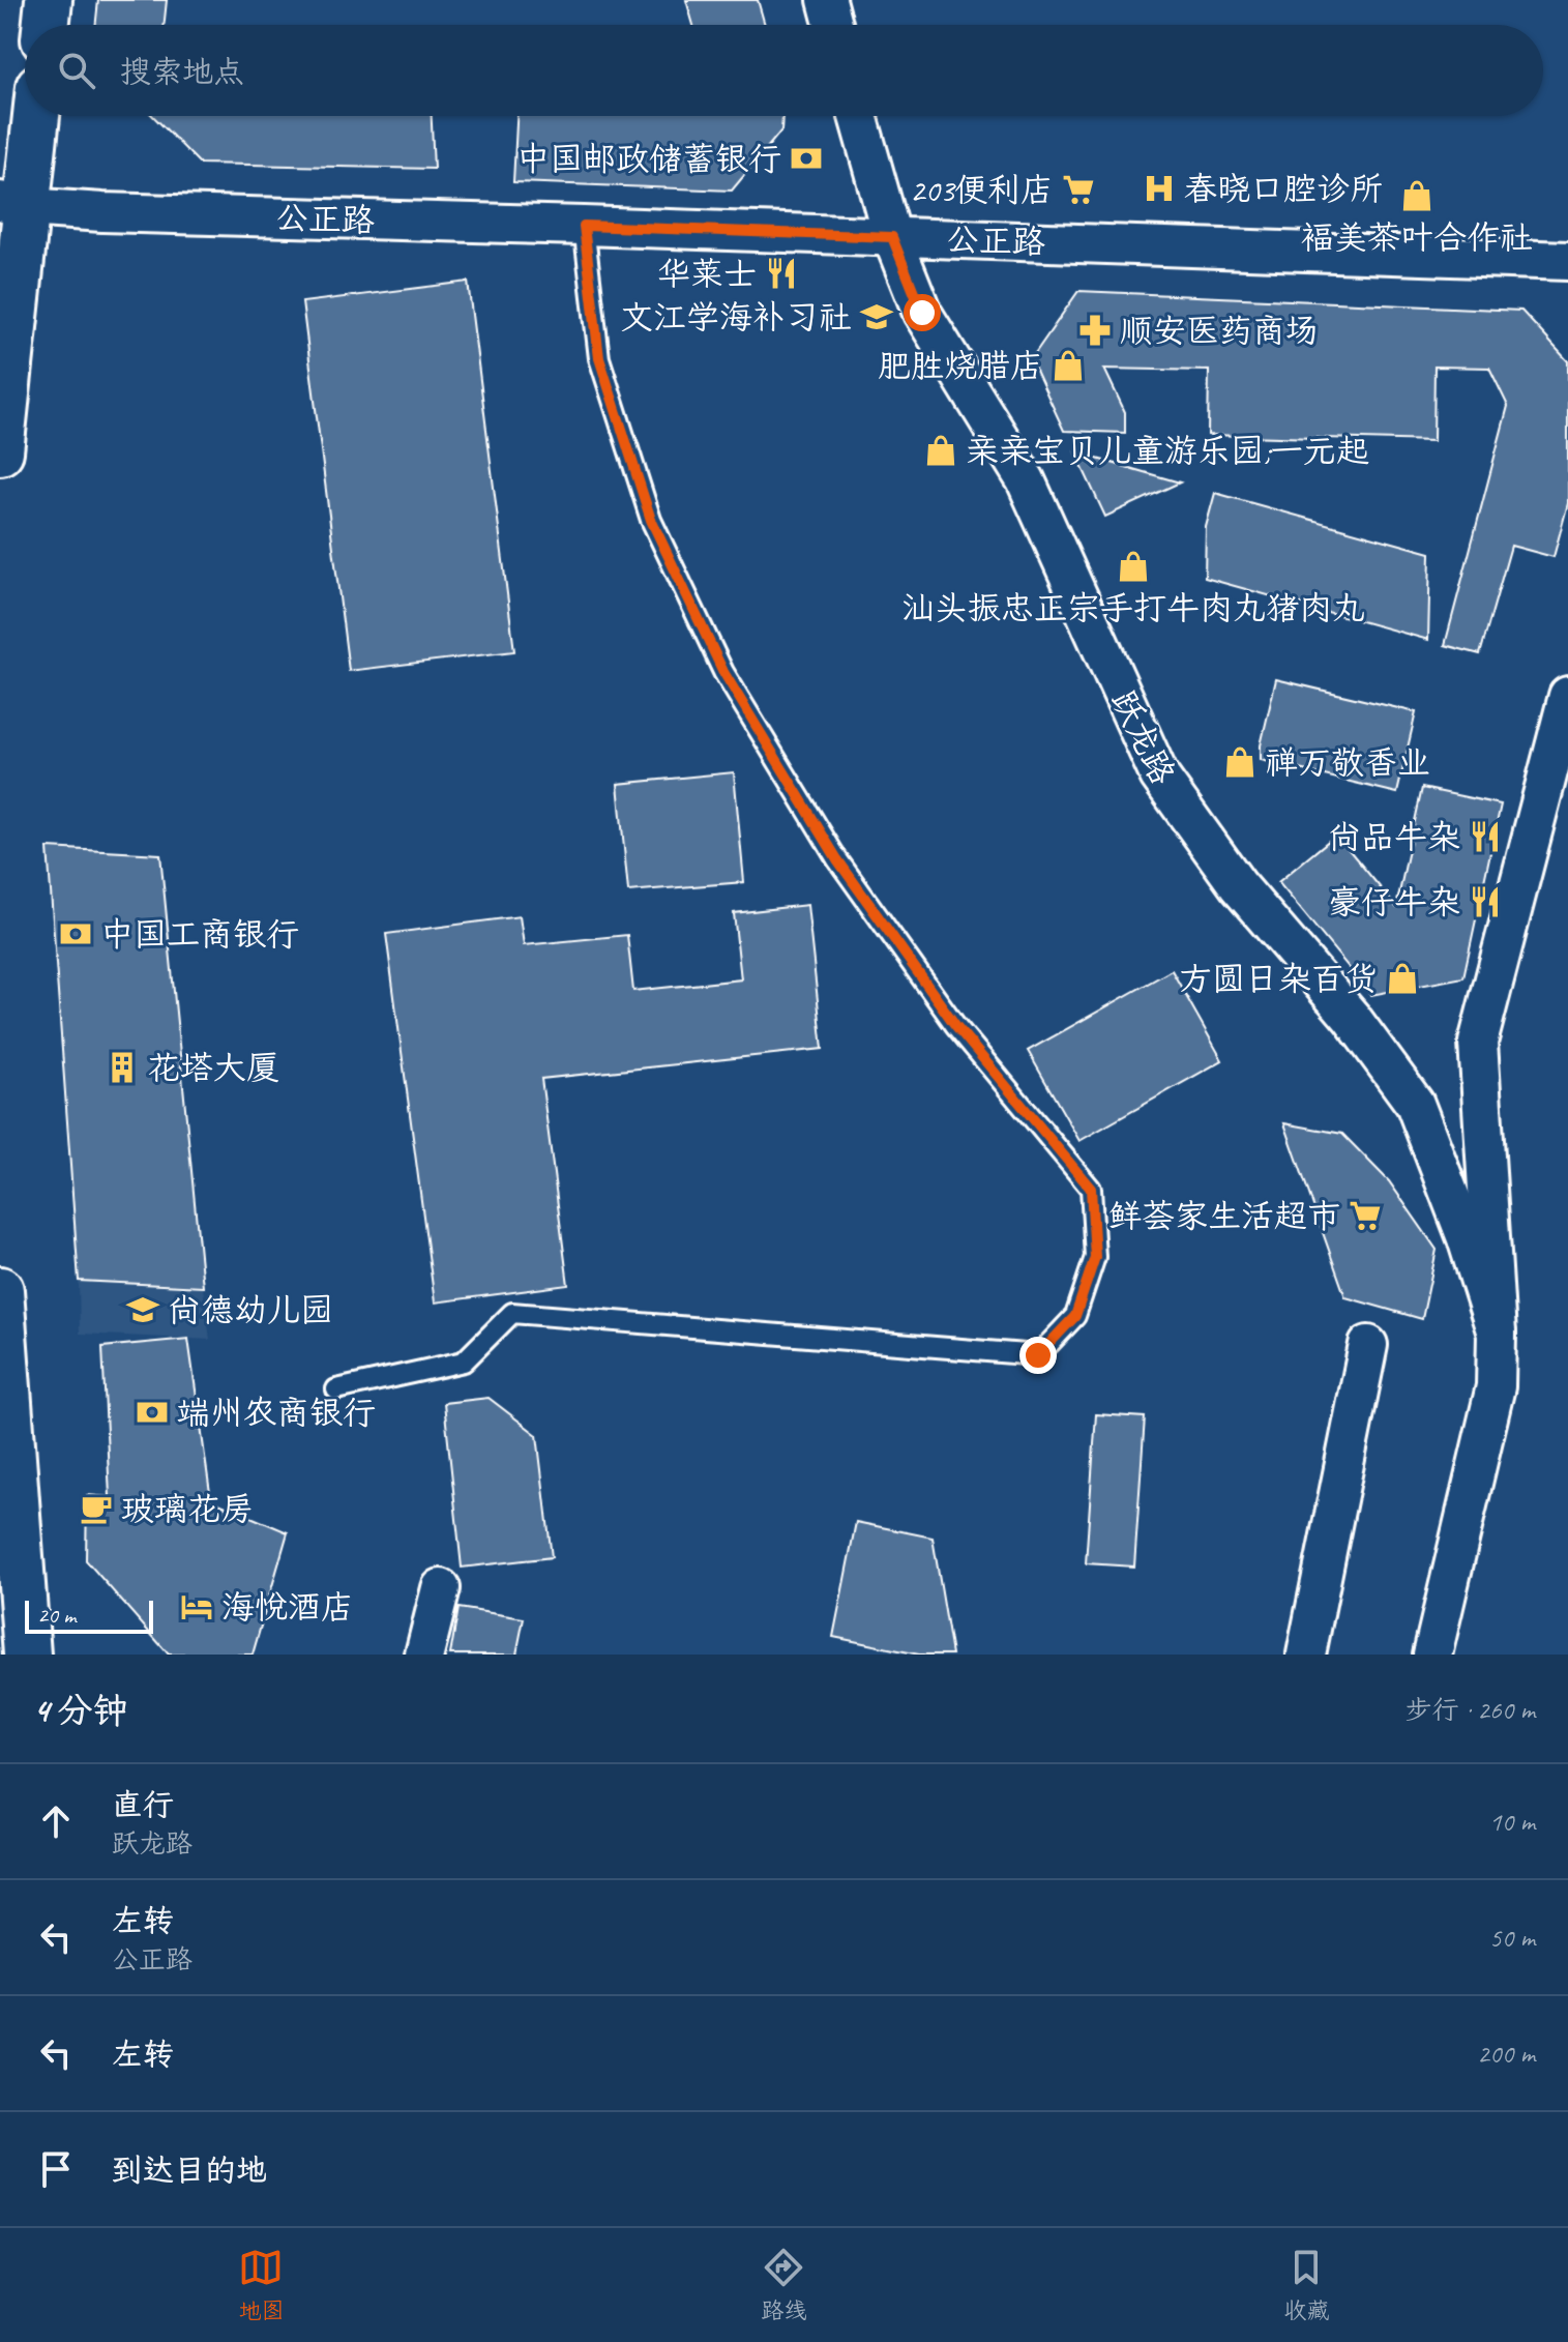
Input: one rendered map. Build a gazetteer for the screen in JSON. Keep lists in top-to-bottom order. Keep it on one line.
{"streets":{"street":["公正路","跃龙路"]},"crossings":[["公正路","跃龙路"]],"places":{"bank":["中国邮政储蓄银行","中国工商银行","端州农商银行"],"hospital":["春晓口腔诊所"],"supermarket":["203便利店","鲜荟家生活超市"],"shop":["褔美茶叶合作社","肥胜烧腊店","亲亲宝贝儿童游乐园;一元起","汕头振忠正宗手打牛肉丸猪肉丸","禅万敬香业","方圆日杂百货"],"restaurant":["华莱士","尚品牛杂","豪仔牛杂"],"school or university":["文江学海补习社","尚德幼儿园"],"pharmacy":["顺安医药商场"],"building":["花塔大厦"],"cafe":["玻璃花房"],"hotel":["海悦酒店"]},"scale_bar":"20 m","page":{"search":"搜索地点","scale":"20 m","heading":["4 分钟","步行 · 260 m"],"list":[["直行","跃龙路","10 m"],["左转","公正路","50 m"],["左转","200 m"],"到达目的地"],"nav":["地图","路线","收藏"]}}
